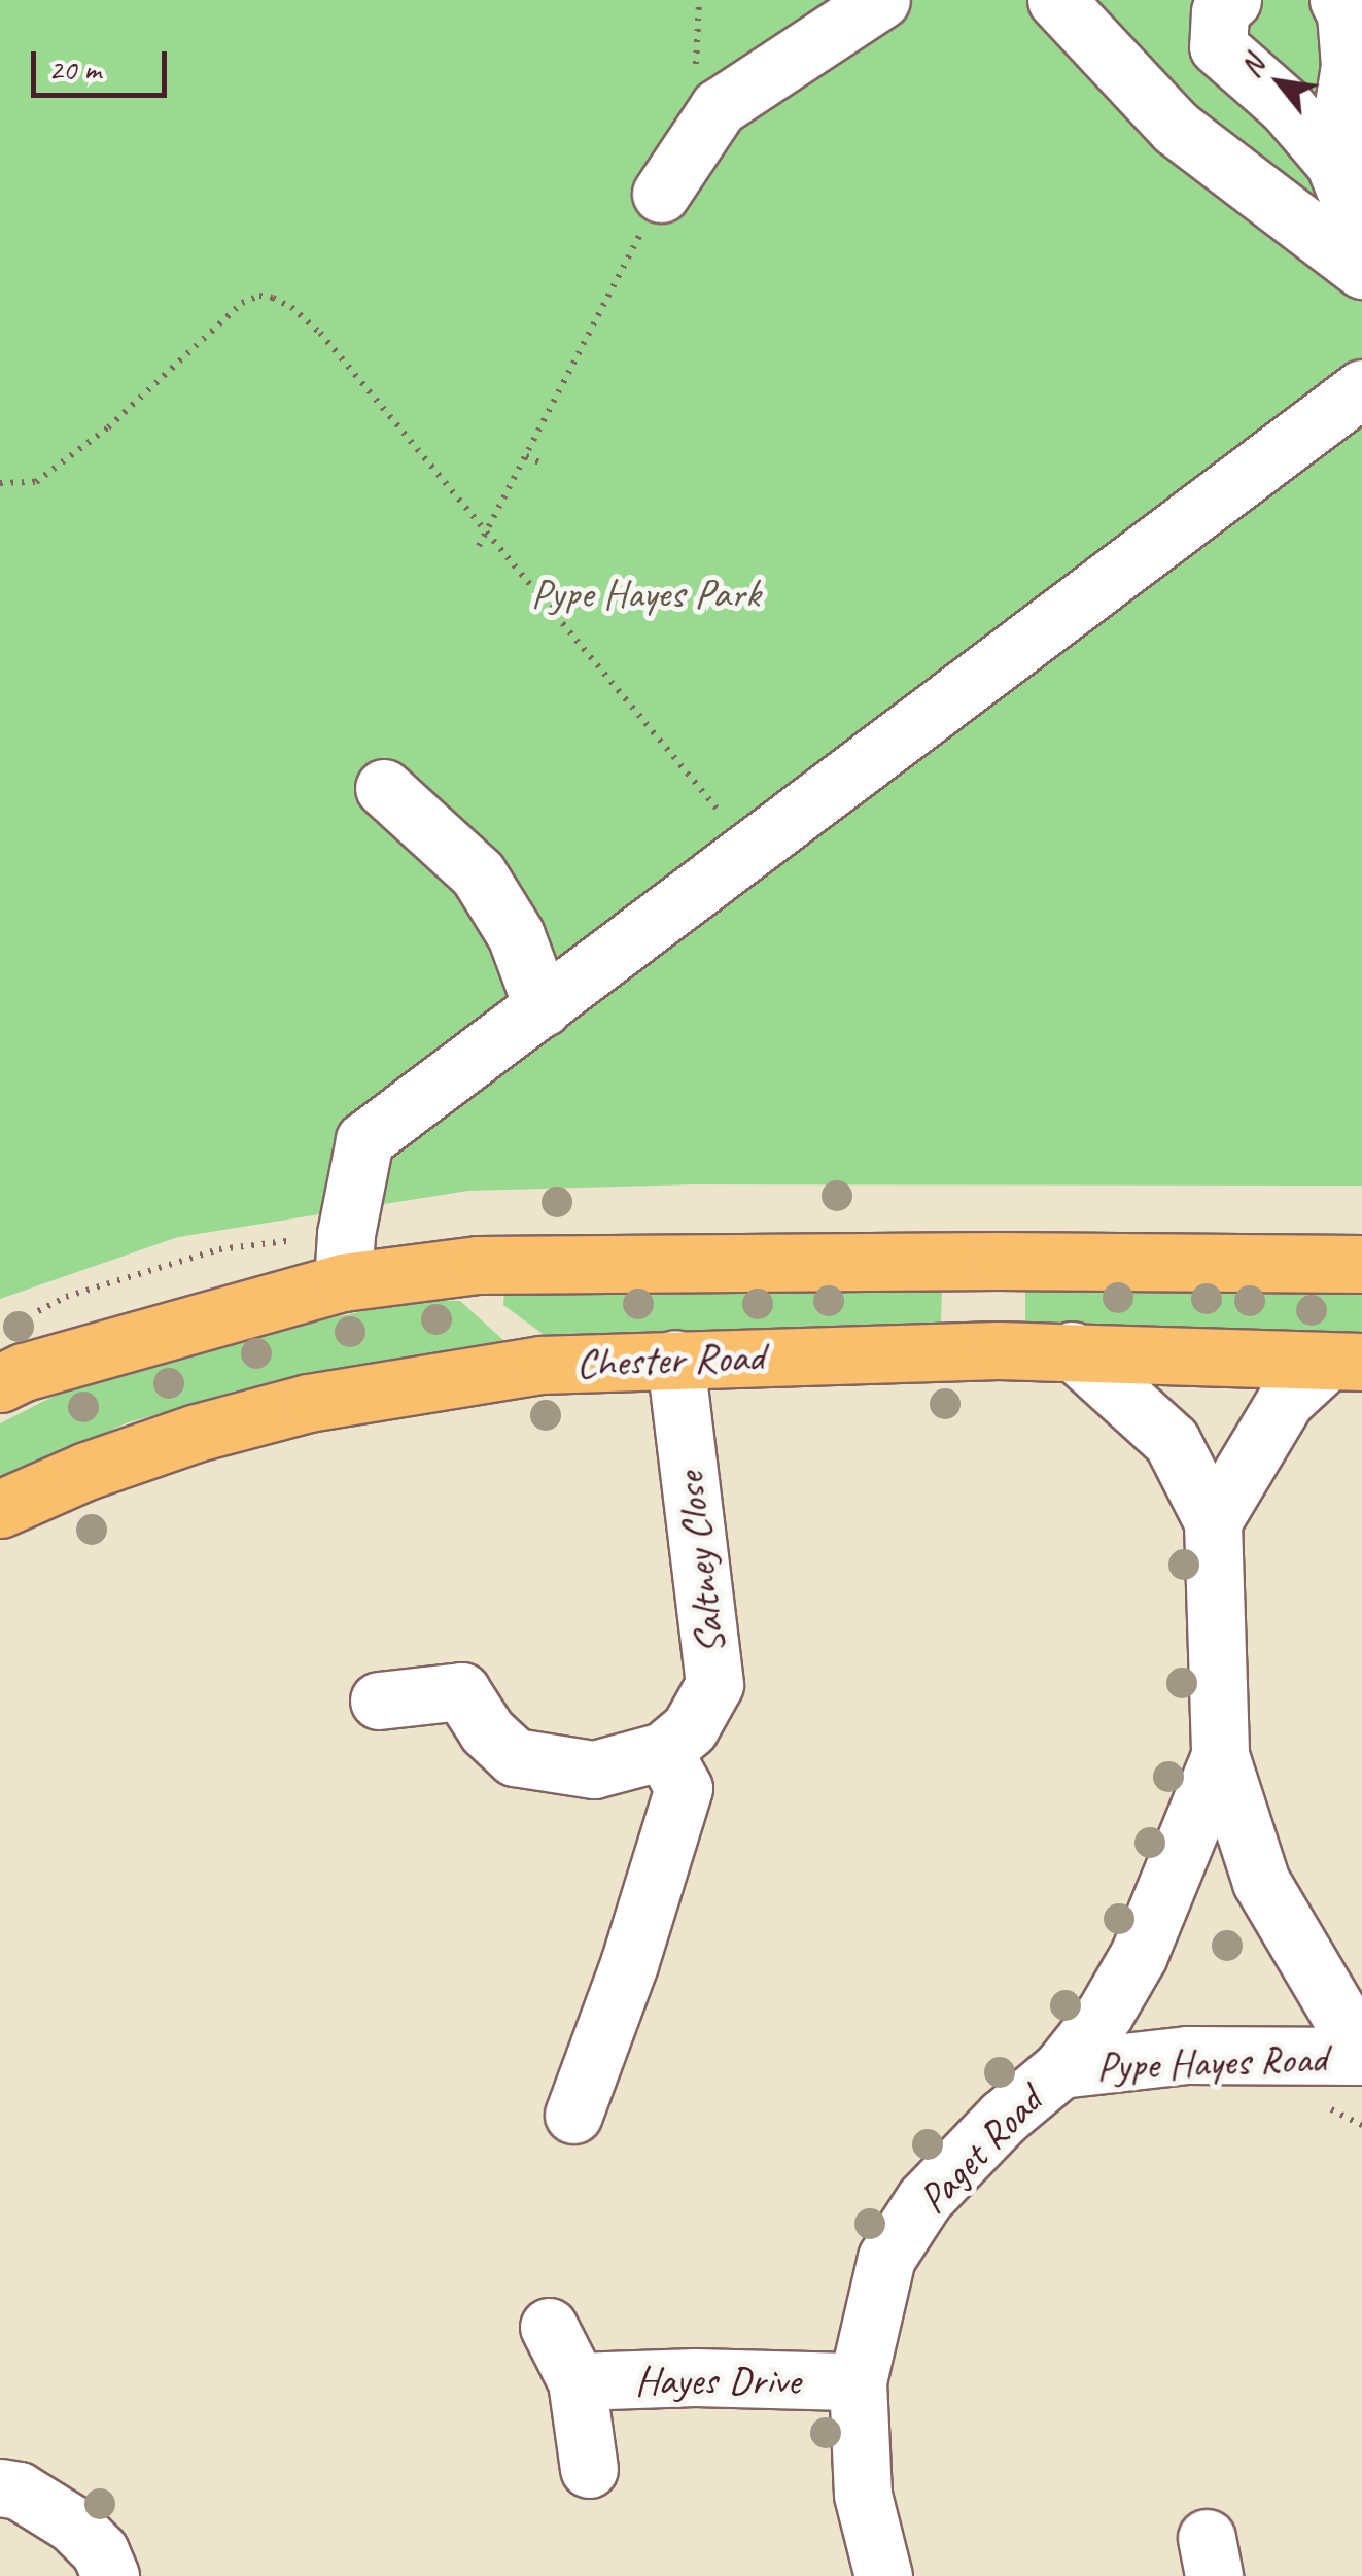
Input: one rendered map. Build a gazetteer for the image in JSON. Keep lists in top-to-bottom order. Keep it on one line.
{"streets":{"highway":["Chester Road"],"street":["Saltney Close","Pype Hayes Road","Paget Road","Hayes Drive"]},"crossings":[["Chester Road","Saltney Close"],["Chester Road","Pype Hayes Road"],["Pype Hayes Road","Paget Road"],["Paget Road","Hayes Drive"]],"parks":["Pype Hayes Park"],"scale_bar":"20 m","north":"top left"}
